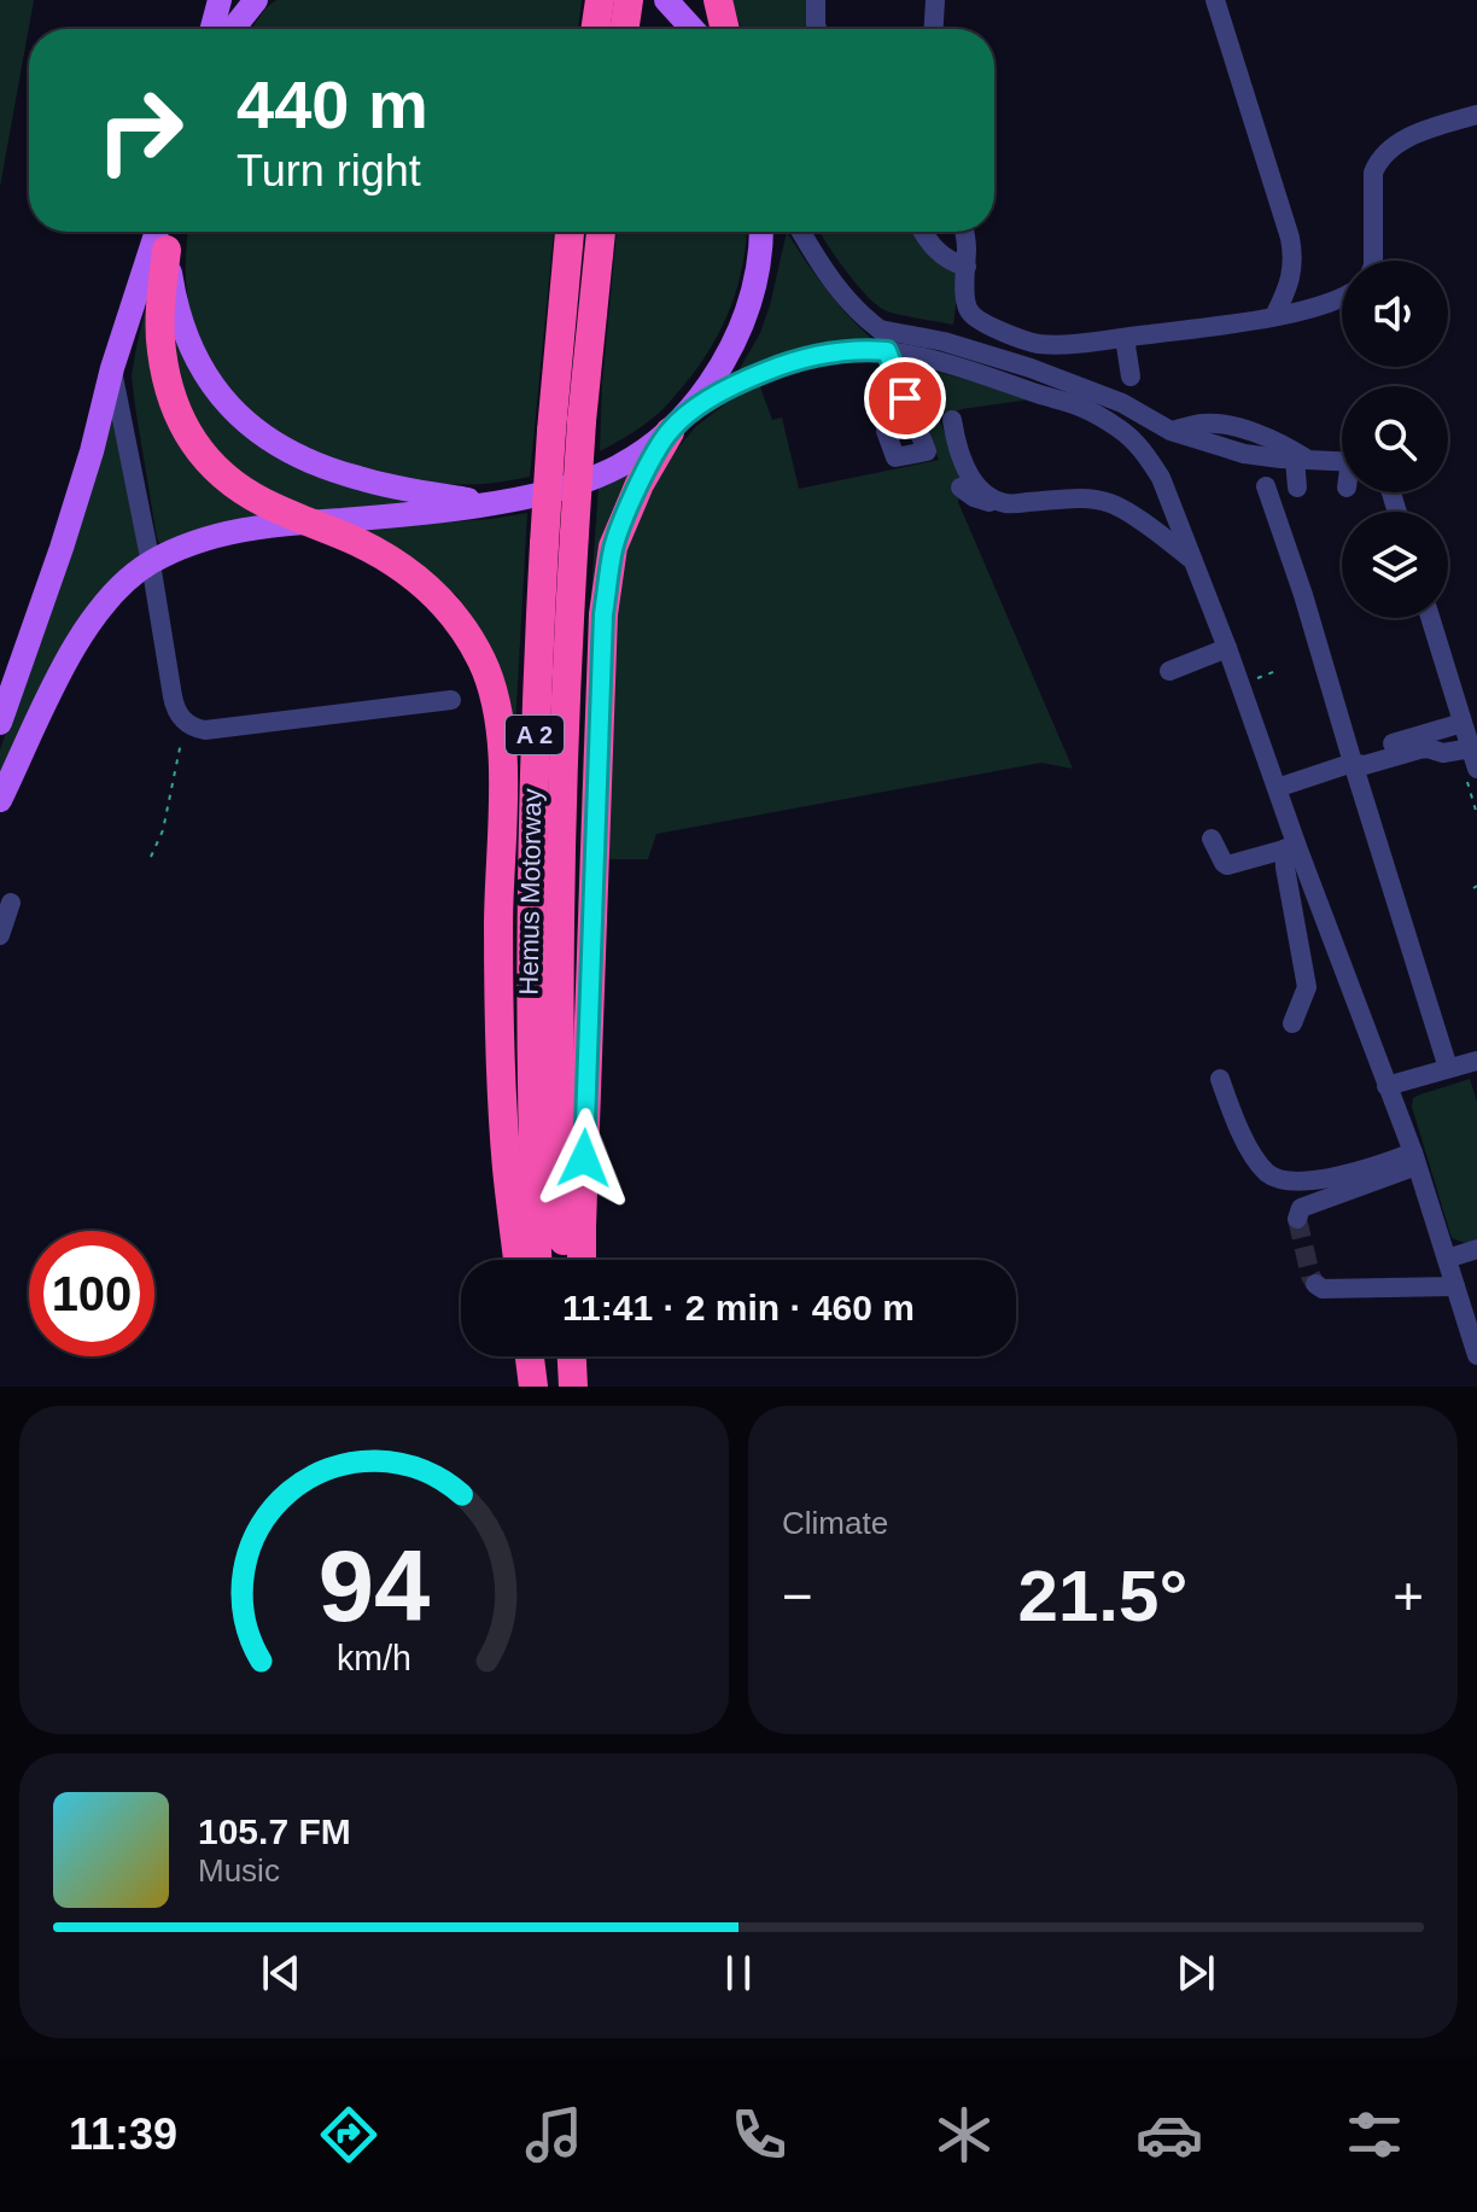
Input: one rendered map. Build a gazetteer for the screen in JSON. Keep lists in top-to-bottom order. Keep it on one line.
{"streets":{"highway":["A 2","Hemus Motorway"]},"page":{"turn":["440 m","Turn right"],"limit":"100","trip":"11:41 · 2 min · 460 m","tile":"Climate","heat":["−","21.5°","+"],"song":["105.7 FM","Music"],"tabs":"11:39","gauge":["94","km/h"]}}
